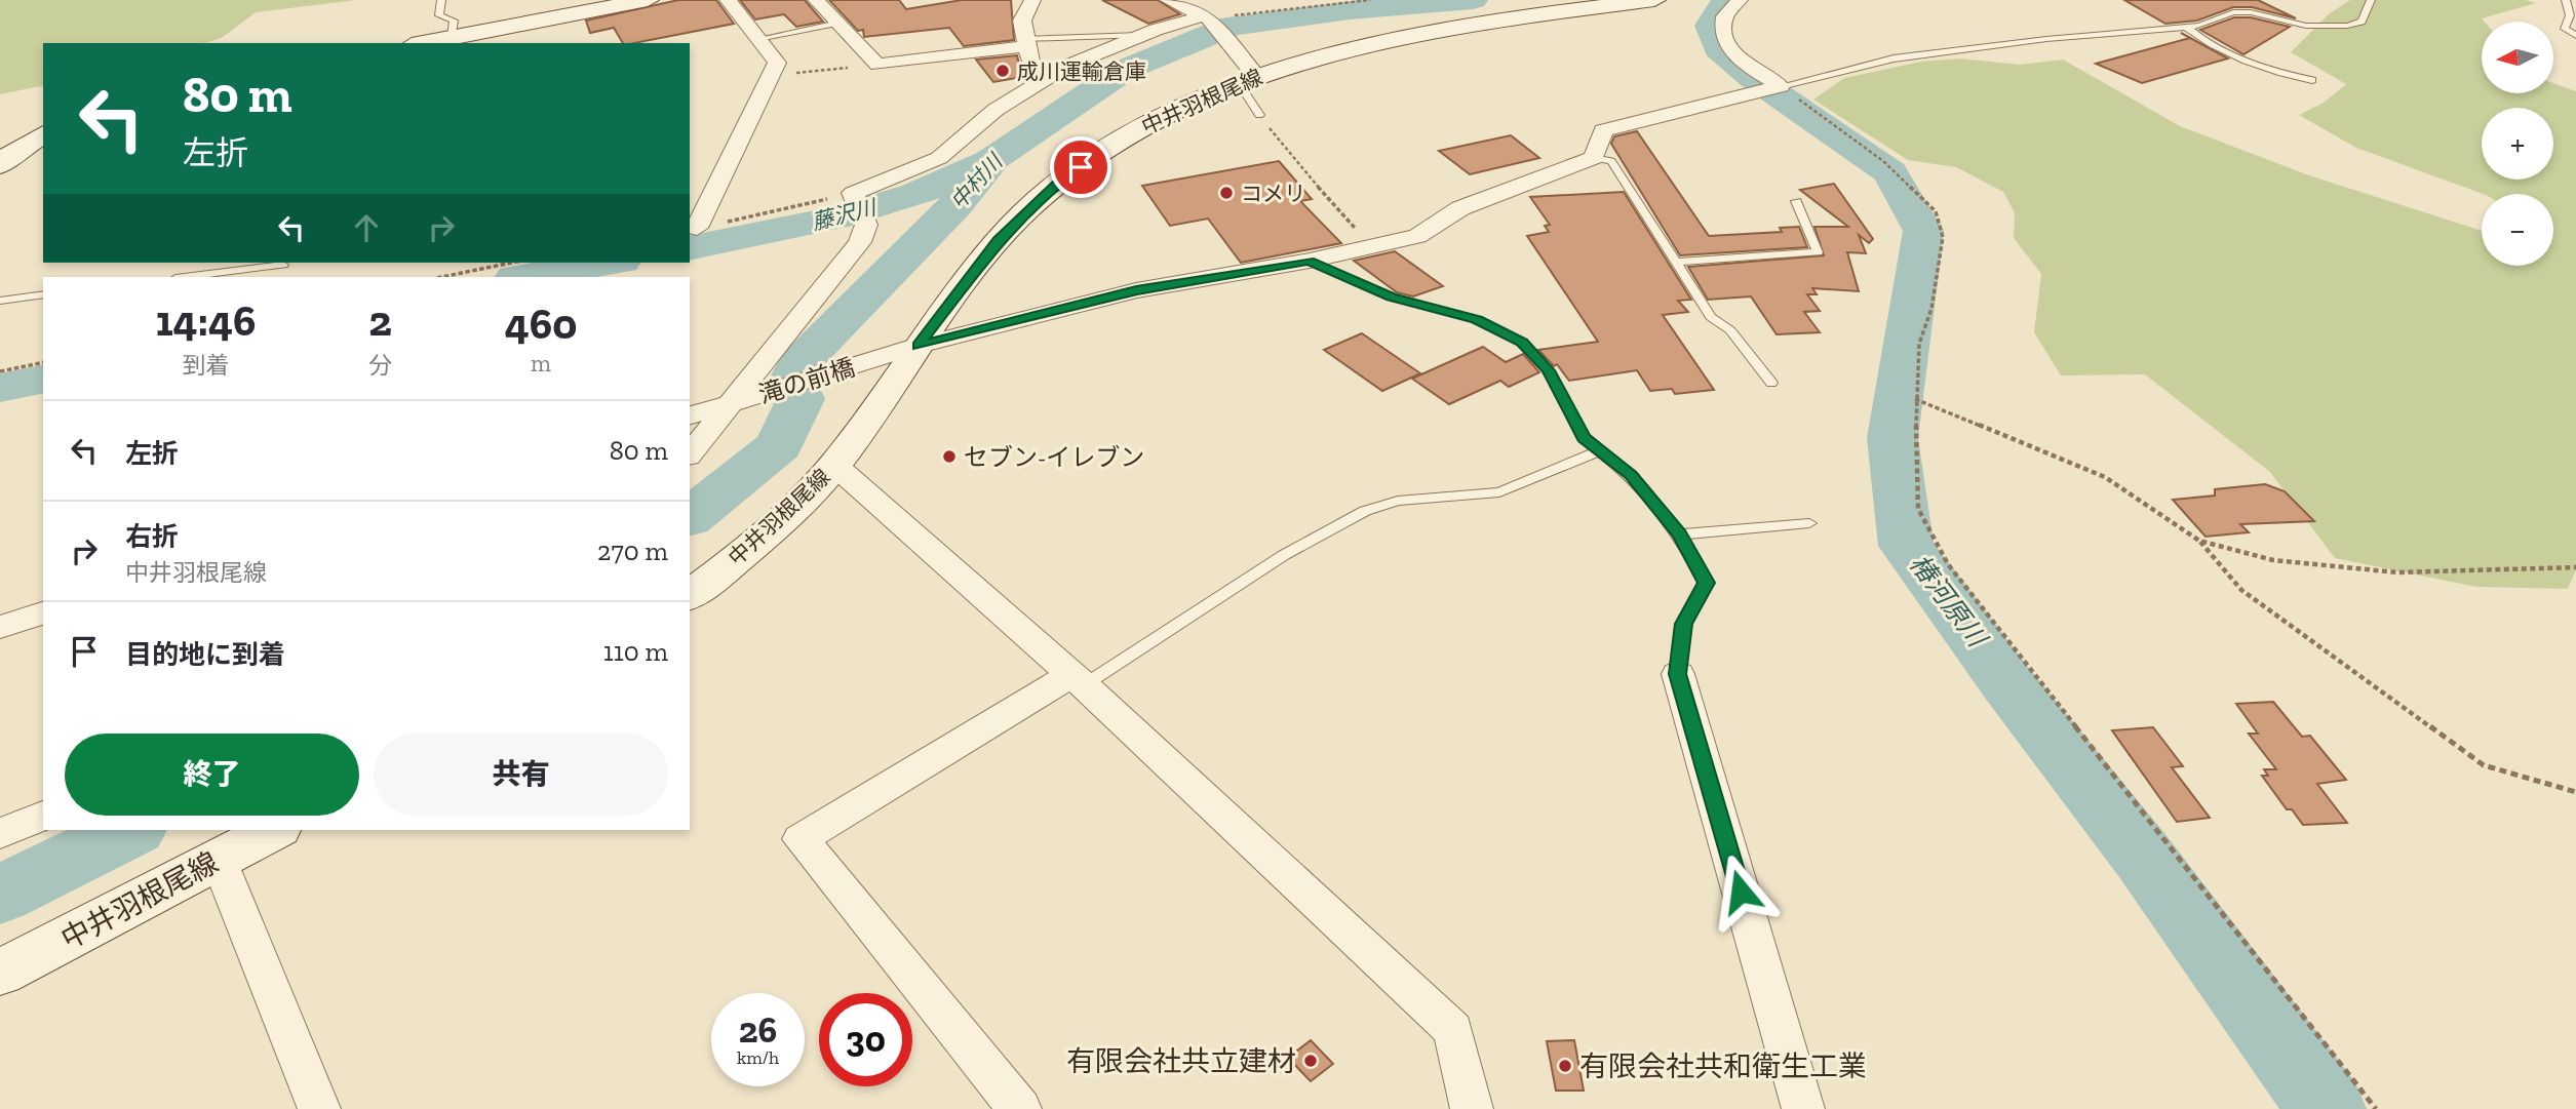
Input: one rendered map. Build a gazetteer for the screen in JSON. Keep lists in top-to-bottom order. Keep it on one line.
{"streets":{"main road":["中井羽根尾線"],"street":["滝の前橋"]},"crossings":[["中井羽根尾線","滝の前橋"]],"water":["中村川","藤沢川","椿河原川"],"places":["成川運輸倉庫","コメリ","セブン-イレブン","有限会社共立建材","有限会社共和衛生工業"],"north":"left","page":{"map_buttons":["+","−"],"turn":["80 m","左折"],"eta":["14:46","到着","2","分","460","m"],"list":[{"name":"左折","value":"80 m"},{"name":"右折","note":"中井羽根尾線","value":"270 m"},{"name":"目的地に到着","value":"110 m"}],"buttons":["終了","共有"],"speed":"26 km/h","limit":"30"}}
